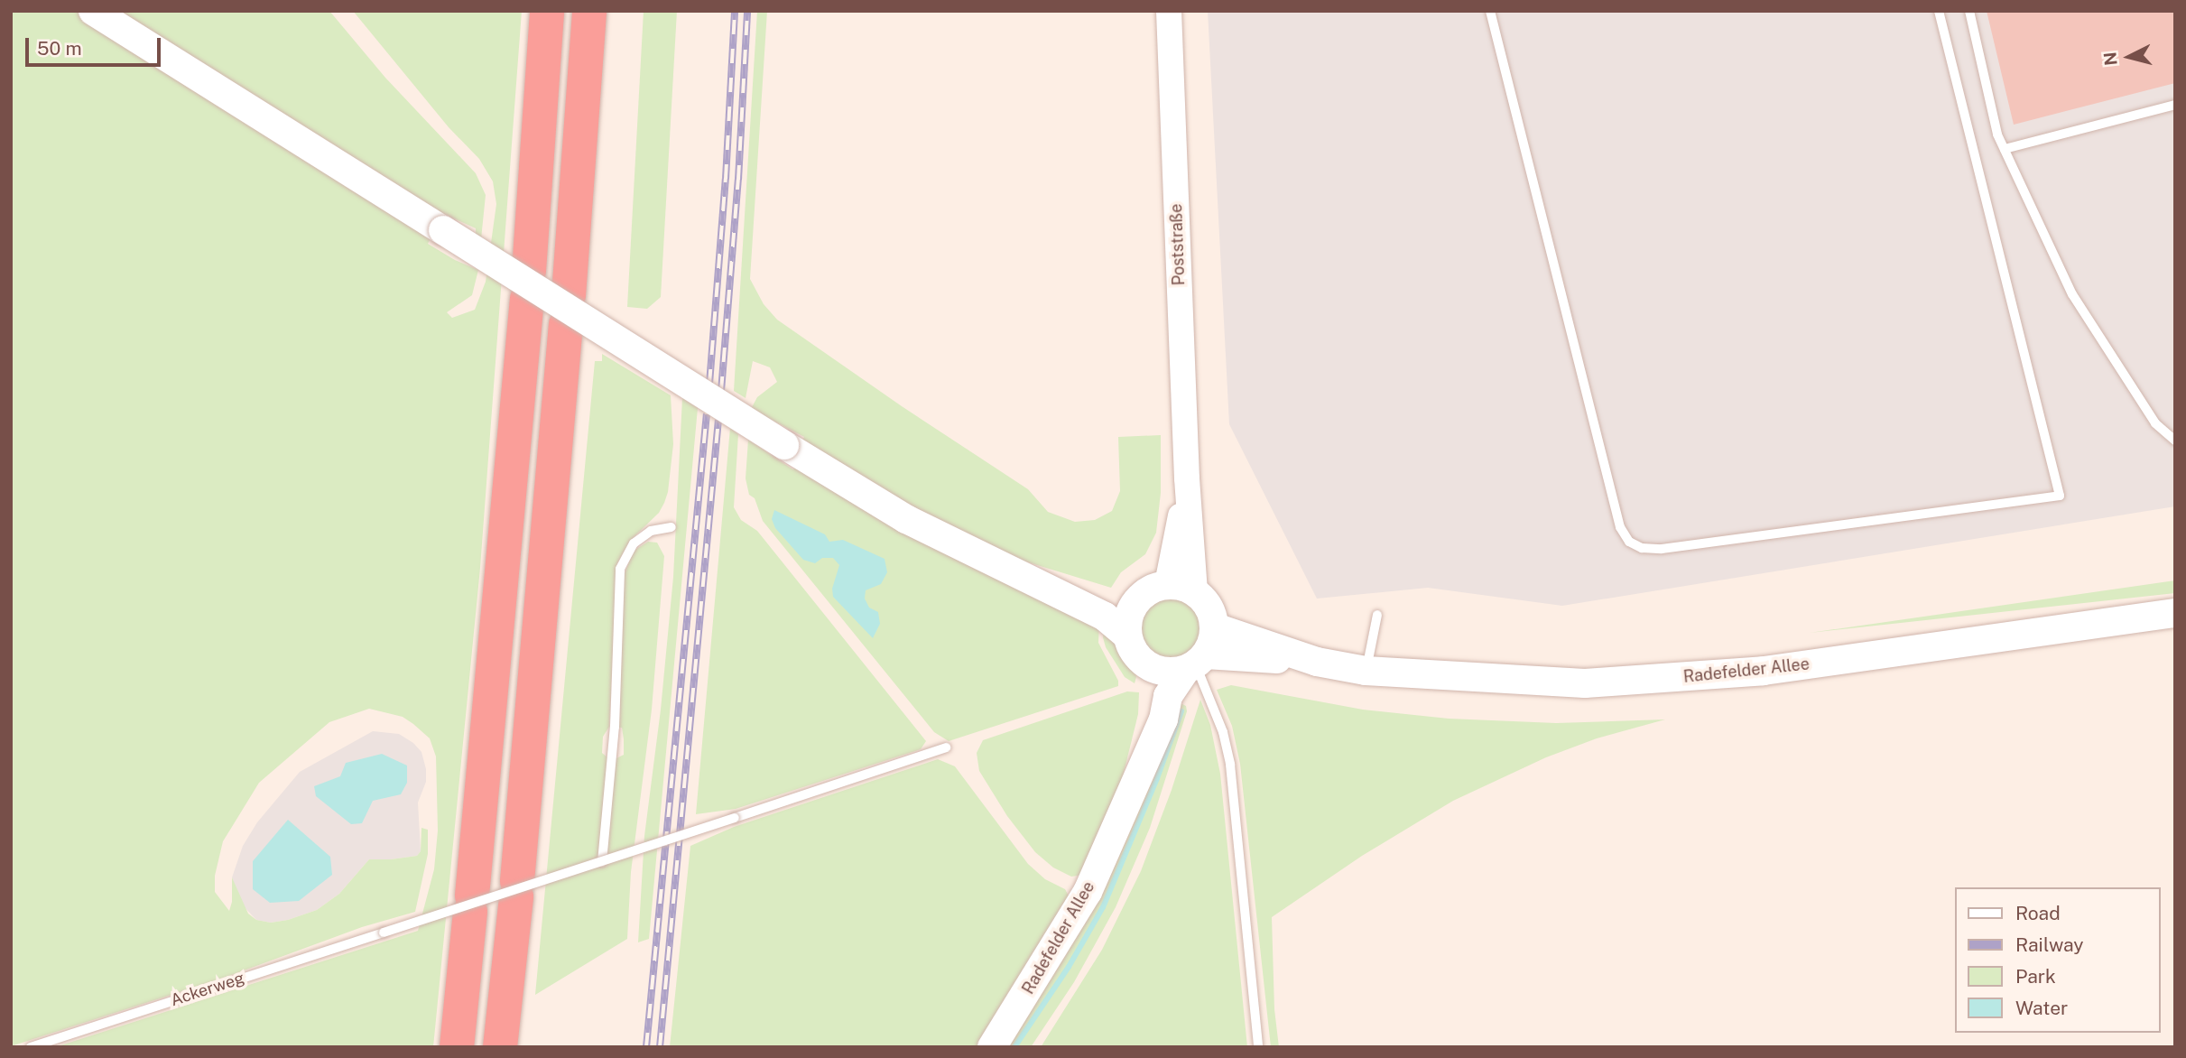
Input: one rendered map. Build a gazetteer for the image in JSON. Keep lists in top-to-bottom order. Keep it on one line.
{"streets":{"main road":["Radefelder Allee"],"street":["Poststraße"],"lane":["Ackerweg"]},"crossings":[["Poststraße","Radefelder Allee"]],"legend":["Road","Railway","Park","Water"],"scale_bar":"50 m","north":"left"}
